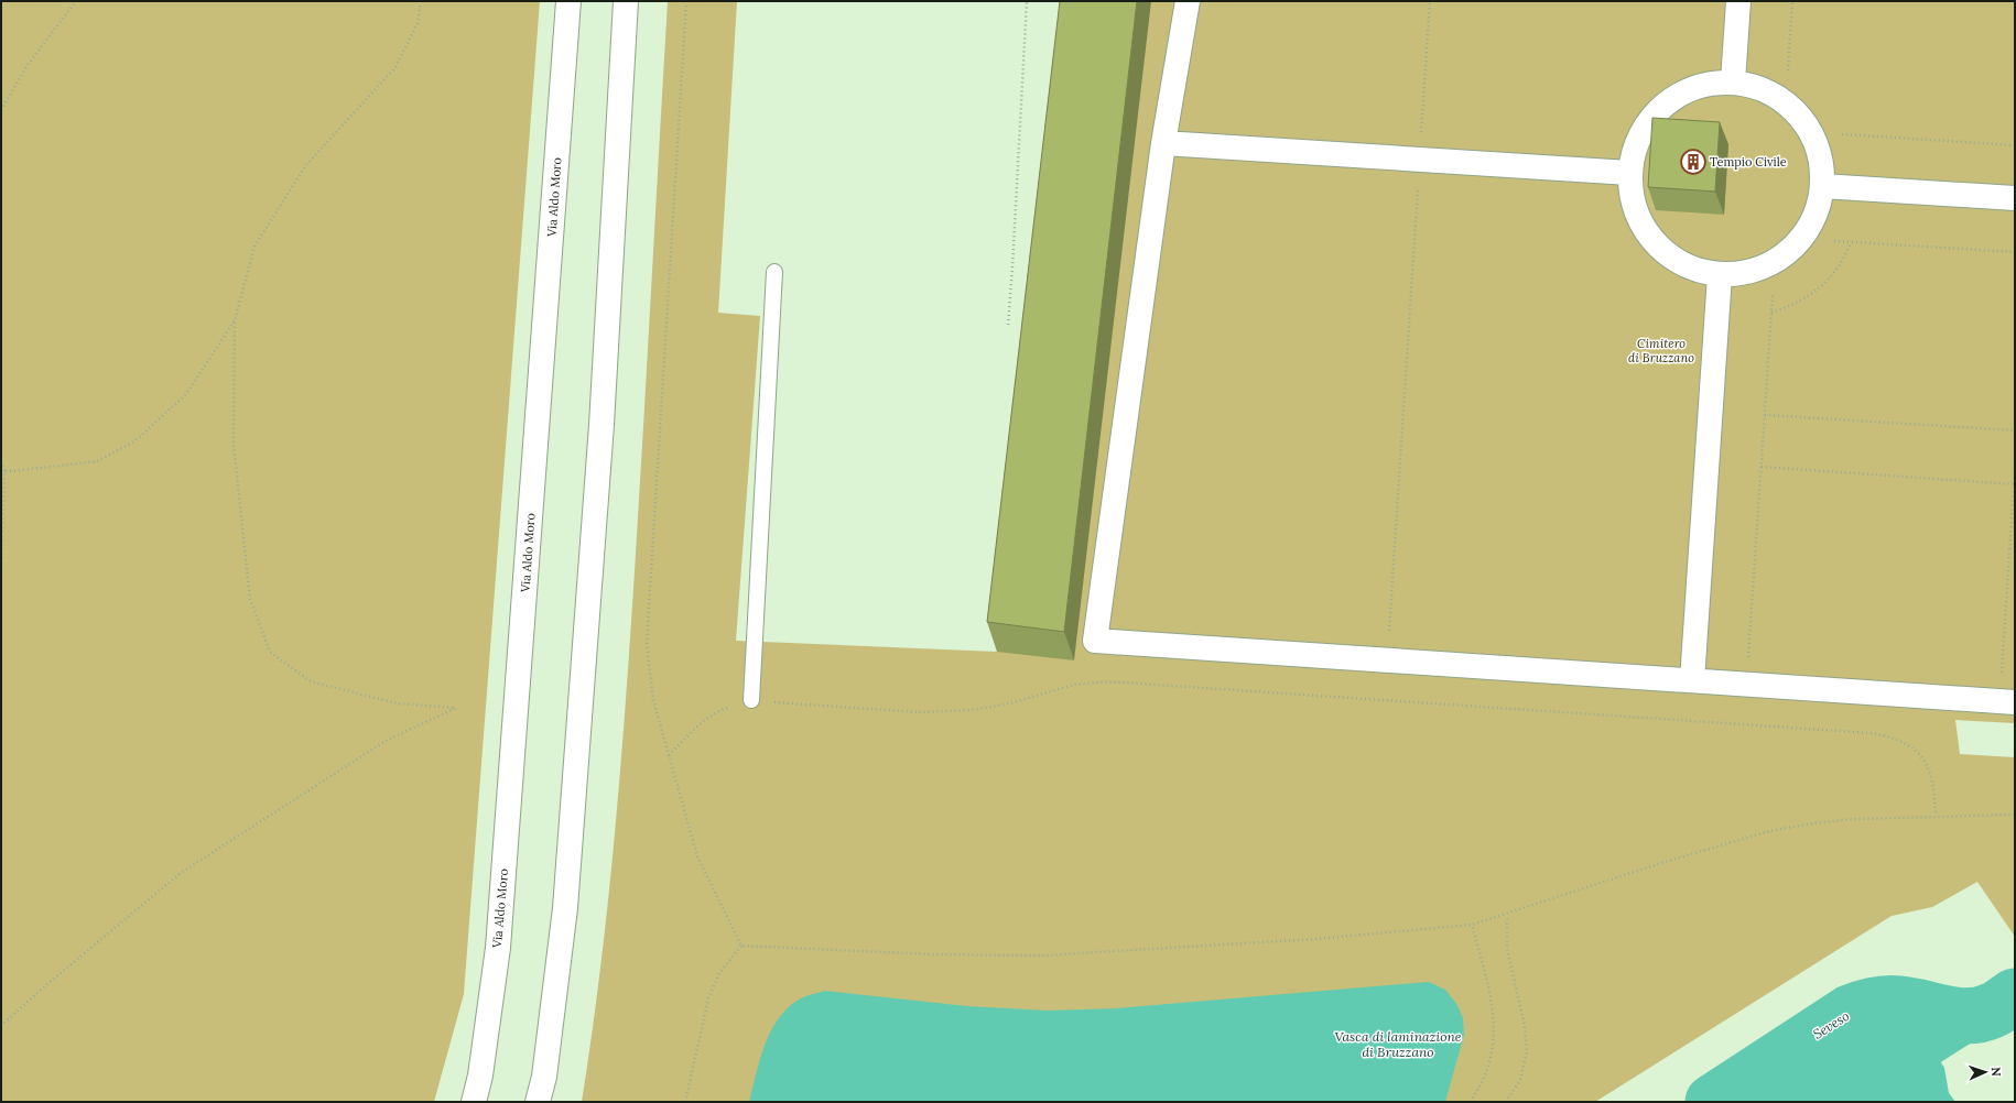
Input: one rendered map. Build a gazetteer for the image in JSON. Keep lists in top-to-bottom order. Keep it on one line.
{"streets":{"street":["Via Aldo Moro"]},"water":["Seveso","Vasca di laminazione di Bruzzano"],"parks":["Cimitero di Bruzzano"],"places":{"building":["Tempio Civile"]},"north":"right"}
